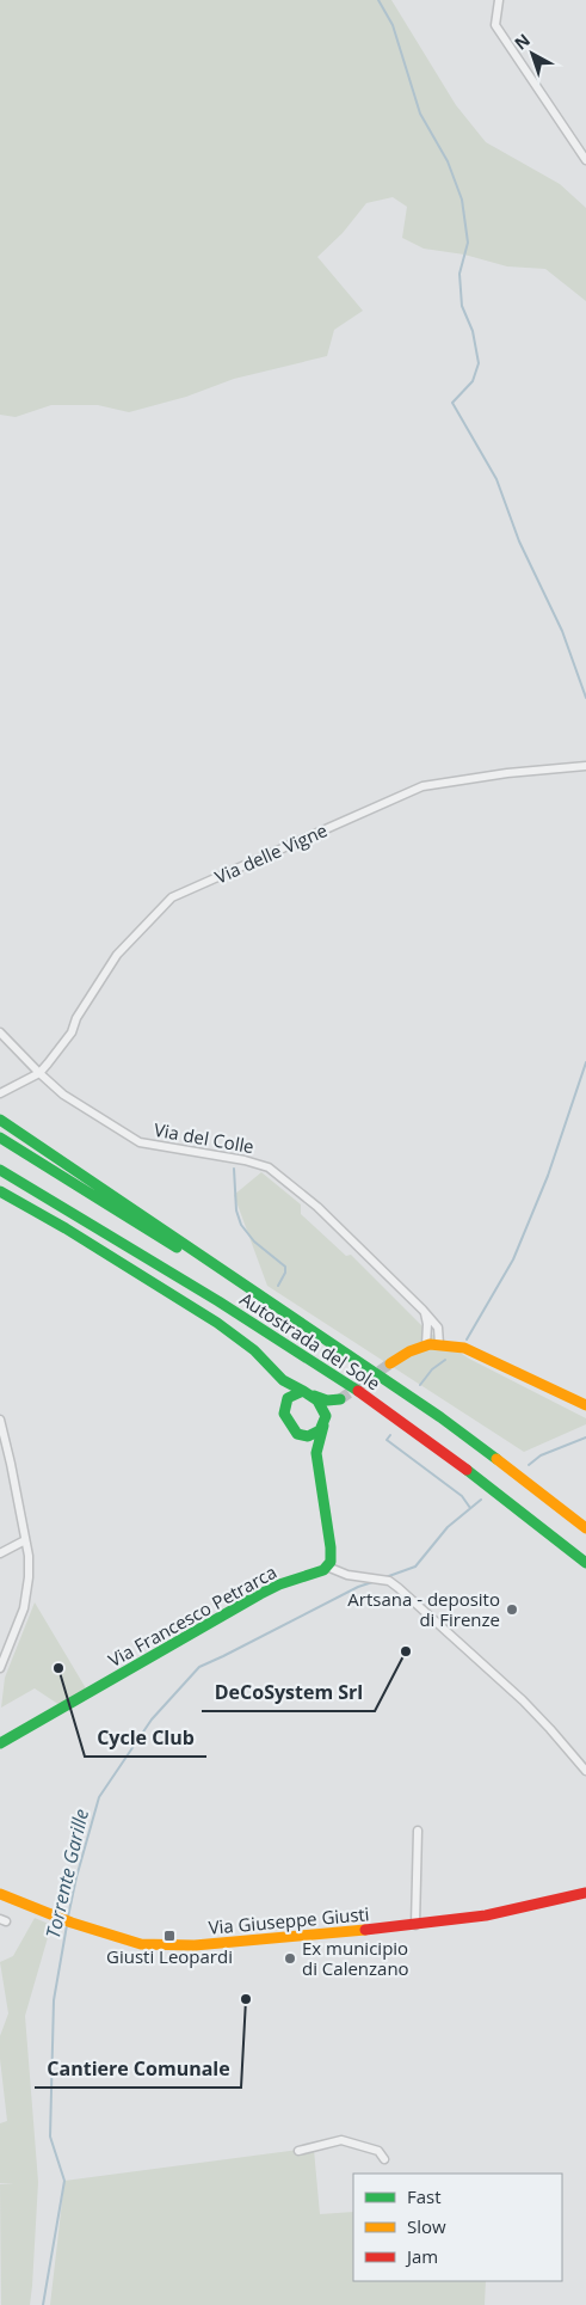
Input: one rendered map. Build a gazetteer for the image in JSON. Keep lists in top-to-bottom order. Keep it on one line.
{"streets":{"main road":["Autostrada del Sole","Via Francesco Petrarca","Via Giuseppe Giusti"],"street":["Via delle Vigne","Via del Colle"]},"crossings":[["Via delle Vigne","Via del Colle"]],"water":["Torrente Garille"],"places":{"other":["Artsana - deposito di Firenze","DeCoSystem Srl","Cycle Club","Ex municipio di Calenzano","Cantiere Comunale"],"transit":["Giusti Leopardi"]},"legend":["Fast","Slow","Jam"],"north":"top left"}
